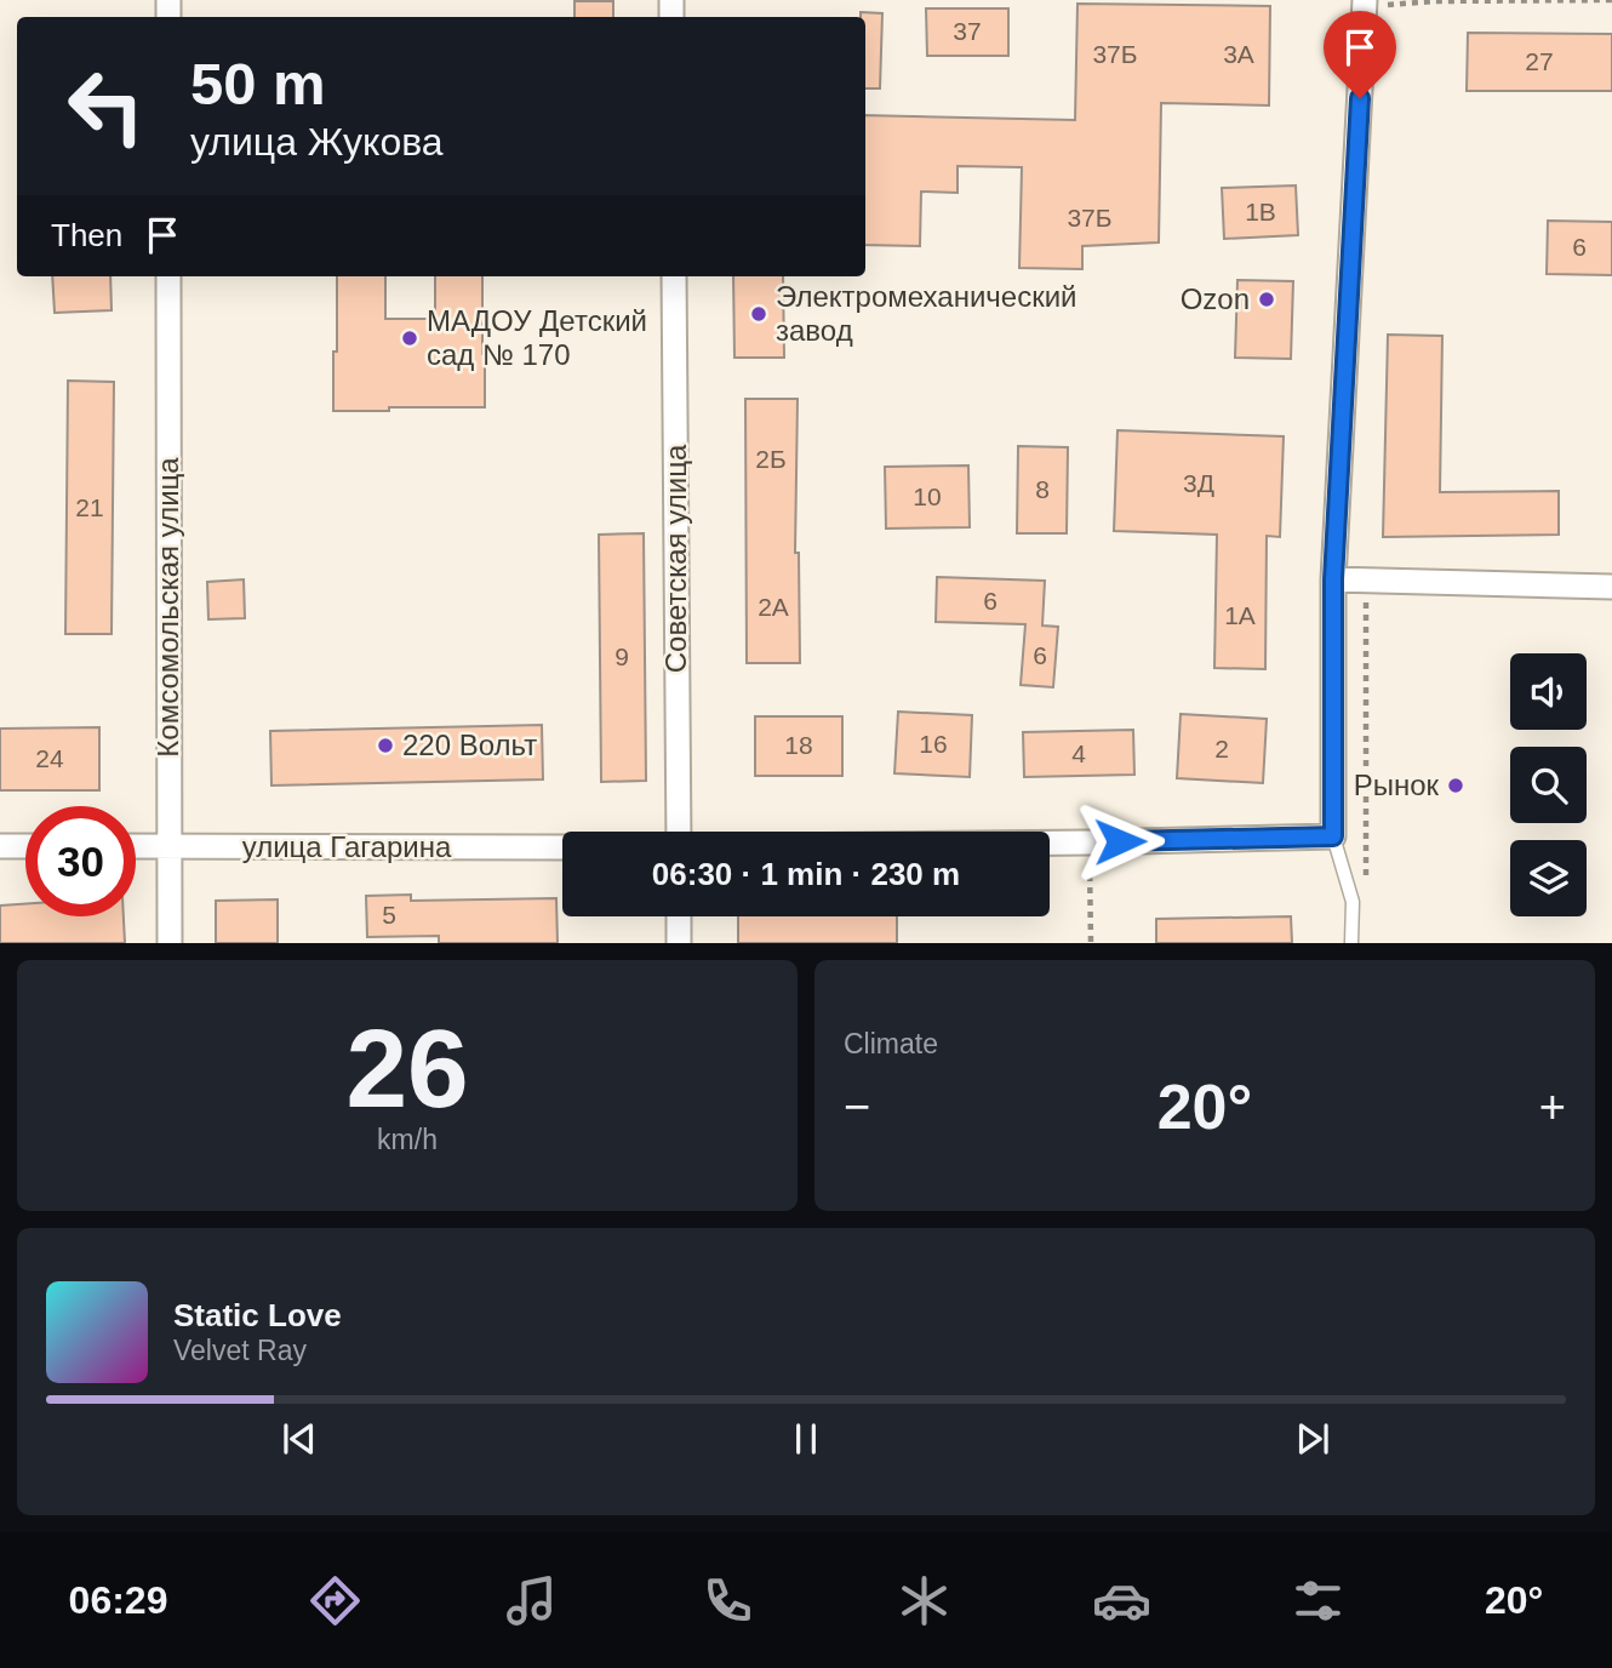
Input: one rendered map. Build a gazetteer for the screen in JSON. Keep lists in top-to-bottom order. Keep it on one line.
{"streets":{"street":["Советская улица","Комсомольская улица","улица Гагарина"]},"crossings":[["Комсомольская улица","улица Гагарина"]],"places":["Ozon","Электромеханический завод","МАДОУ Детский сад № 170","220 Вольт","Рынок"],"house_numbers":["37","37Б","3А","27","1В","37Б","6","2Б","3Д","8","10","21","6","2А","1А","6","9","16","18","2","4","24","5"],"page":{"turn":["50 m","улица Жукова"],"then":"Then","limit":"30","trip":"06:30 · 1 min · 230 m","tile":[["26","km/h"],"Climate"],"heat":["−","20°","+"],"song":["Static Love","Velvet Ray"],"tabs":["06:29","20°"]}}
